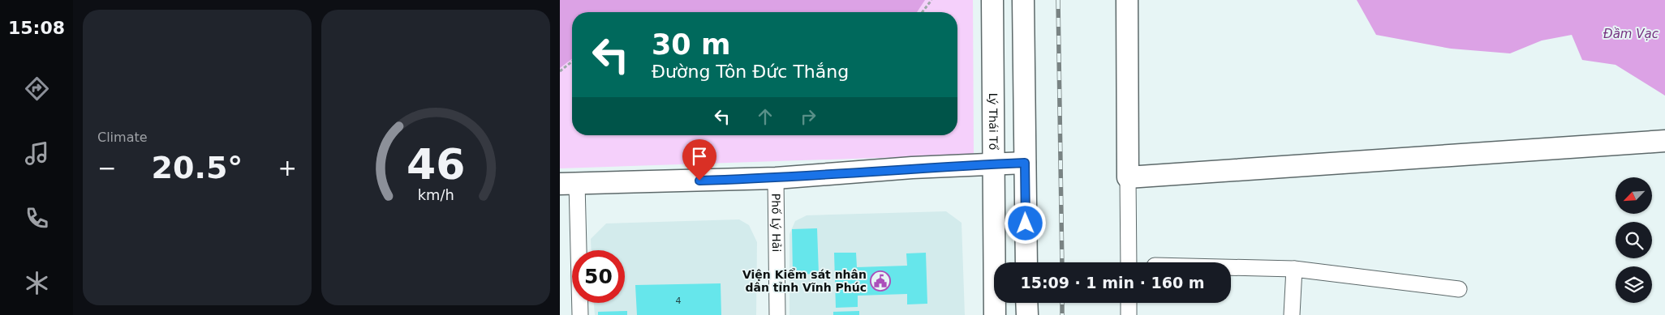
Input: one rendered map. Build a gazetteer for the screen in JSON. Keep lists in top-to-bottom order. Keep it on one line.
{"streets":{"main road":["Lý Thái Tổ"],"street":["Phố Lý Hải"]},"water":["Đầm Vạc"],"places":{"public building":["Viện Kiểm sát nhân dân tỉnh Vĩnh Phúc"]},"house_numbers":["4"],"north":"bottom left","page":{"tabs":"15:08","tile":"Climate","turn":["30 m","Đường Tôn Đức Thắng"],"heat":["−","20.5°","+"],"limit":"50","trip":"15:09 · 1 min · 160 m","gauge":["46","km/h"]}}
